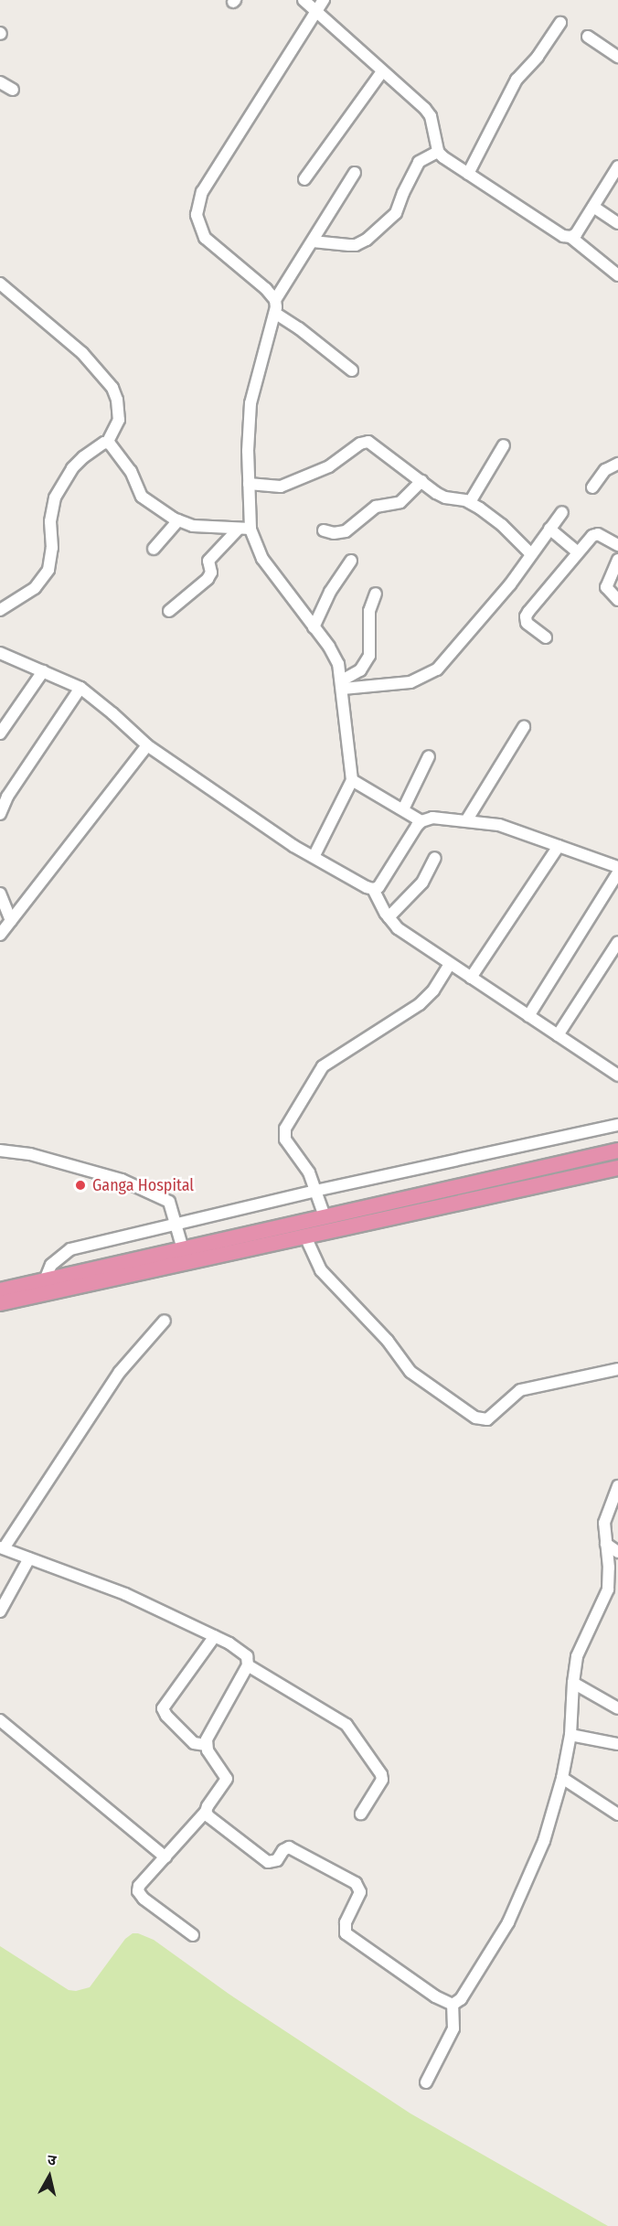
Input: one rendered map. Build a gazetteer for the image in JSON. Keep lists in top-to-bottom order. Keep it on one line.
{"places":["Ganga Hospital"],"north":"top"}
